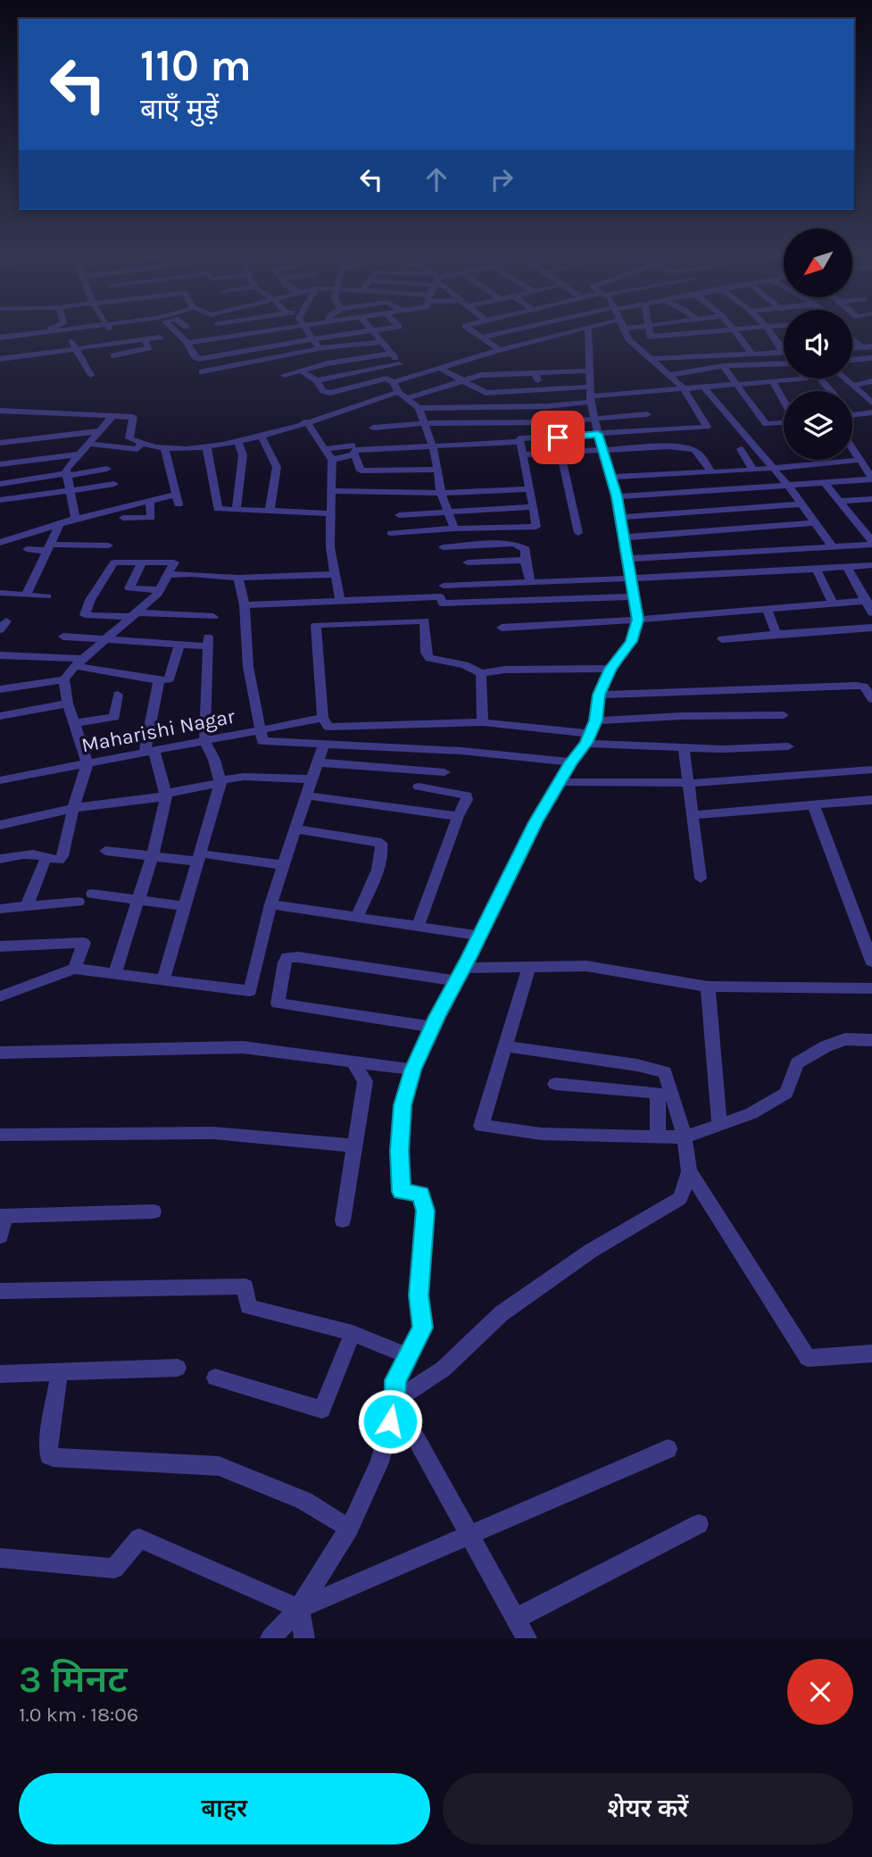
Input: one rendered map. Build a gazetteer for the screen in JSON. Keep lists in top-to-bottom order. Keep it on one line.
{"streets":{"street":["Maharishi Nagar"]},"north":"bottom left","page":{"turn":["110 m","बाएँ मुड़ें"],"heading":["3 मिनट","1.0 km · 18:06"],"buttons":["बाहर","शेयर करें"]}}
